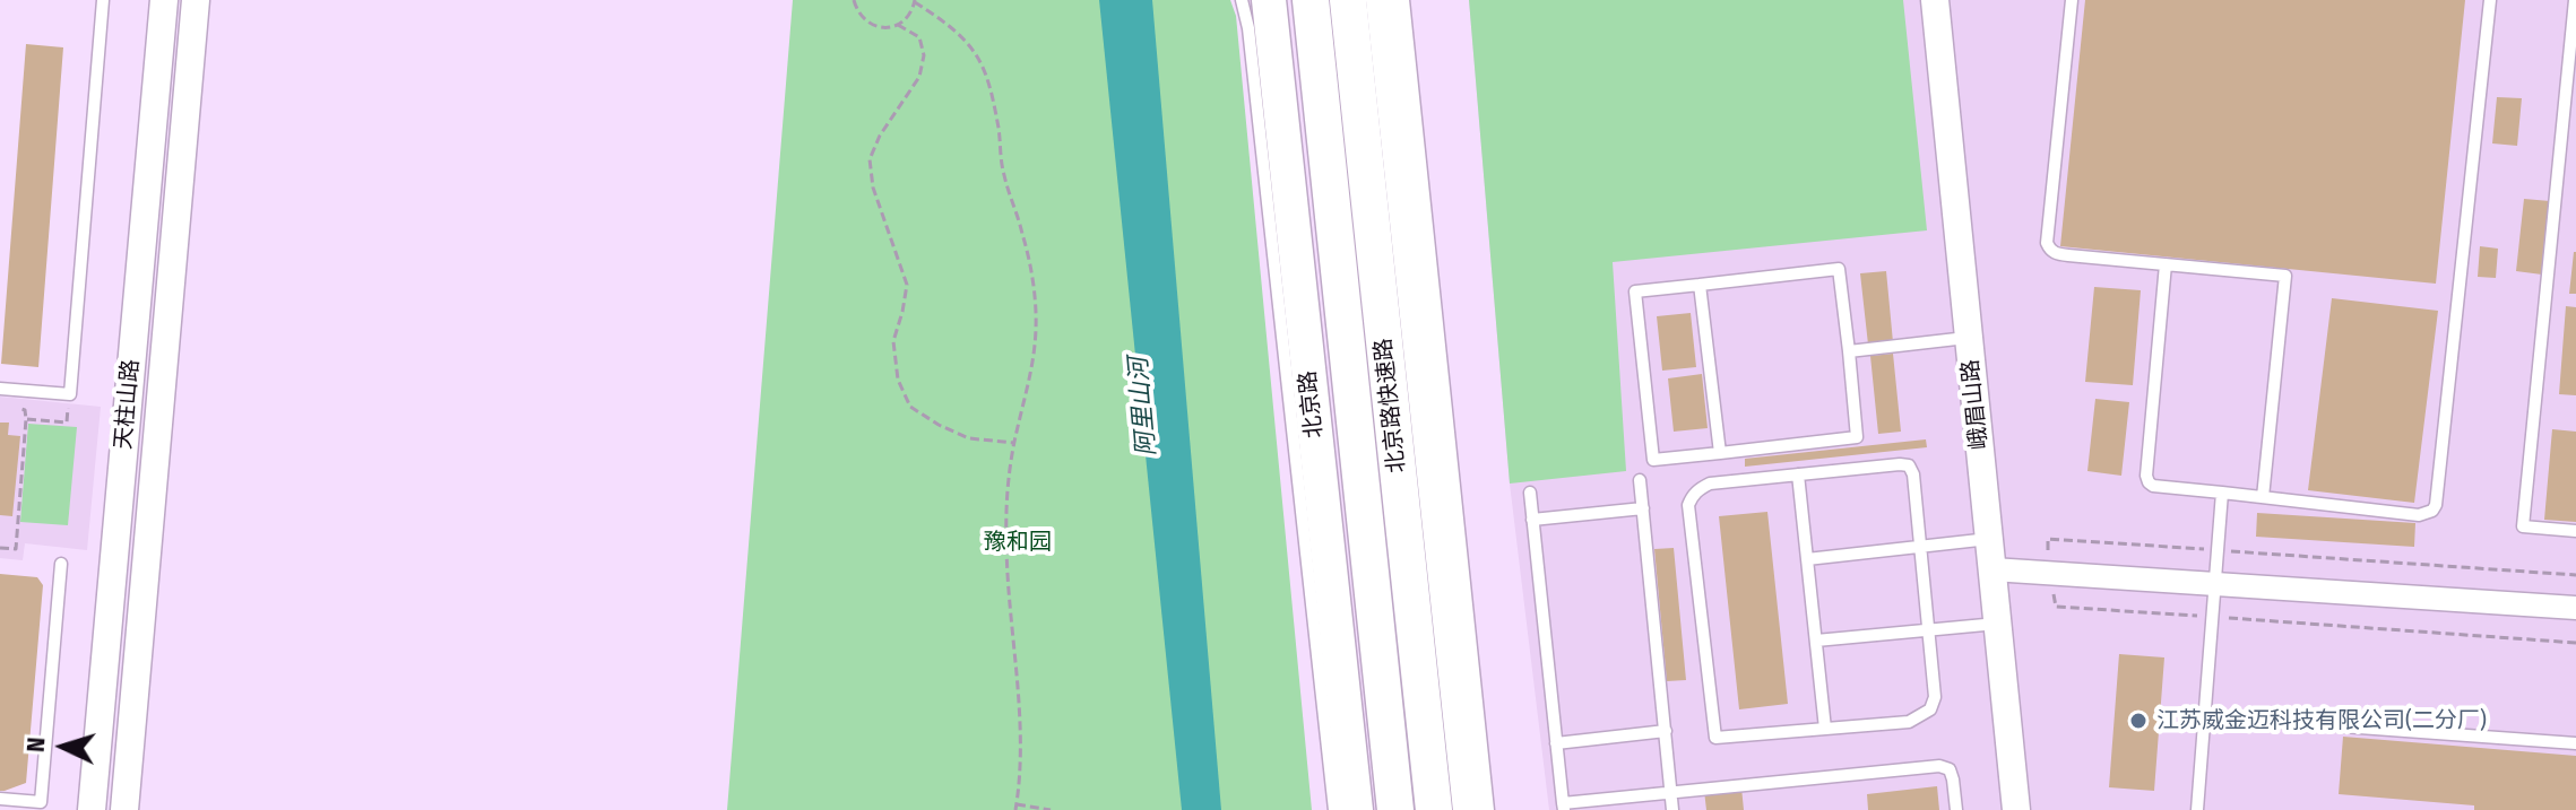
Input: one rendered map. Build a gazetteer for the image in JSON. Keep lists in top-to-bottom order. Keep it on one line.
{"streets":{"highway":["北京路快速路"],"main road":["北京路"],"street":["天柱山路","峨眉山路"]},"water":["阿里山河"],"parks":["豫和园"],"places":["江苏威金迈科技有限公司(二分厂)"],"north":"left"}
